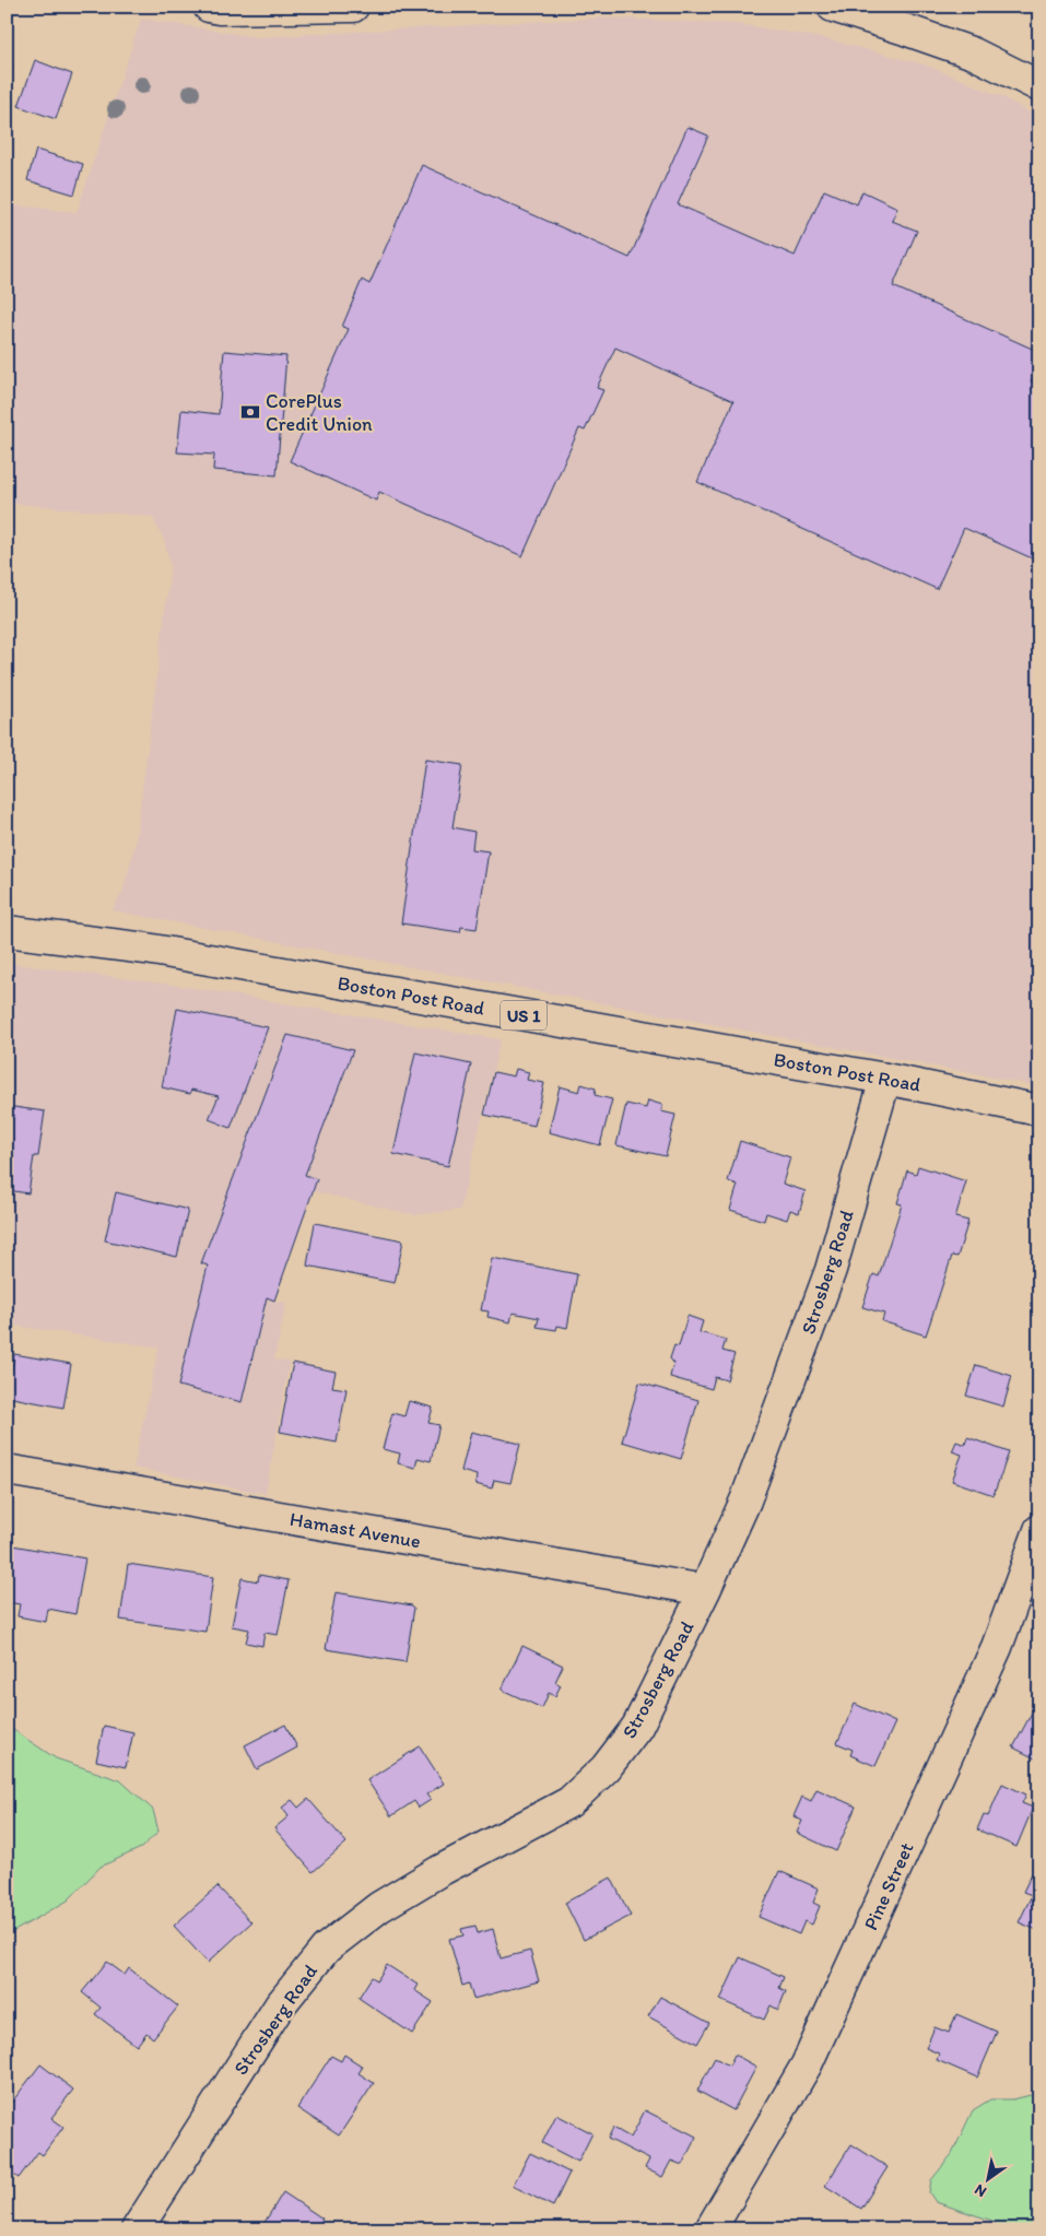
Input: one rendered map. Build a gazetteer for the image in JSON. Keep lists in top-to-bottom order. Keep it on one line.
{"streets":{"street":["Boston Post Road","US 1","Strosberg Road","Hamast Avenue","Pine Street"]},"crossings":[["Boston Post Road","Strosberg Road"],["Strosberg Road","Hamast Avenue"]],"places":{"bank":["CorePlus Credit Union"]},"north":"bottom left"}
